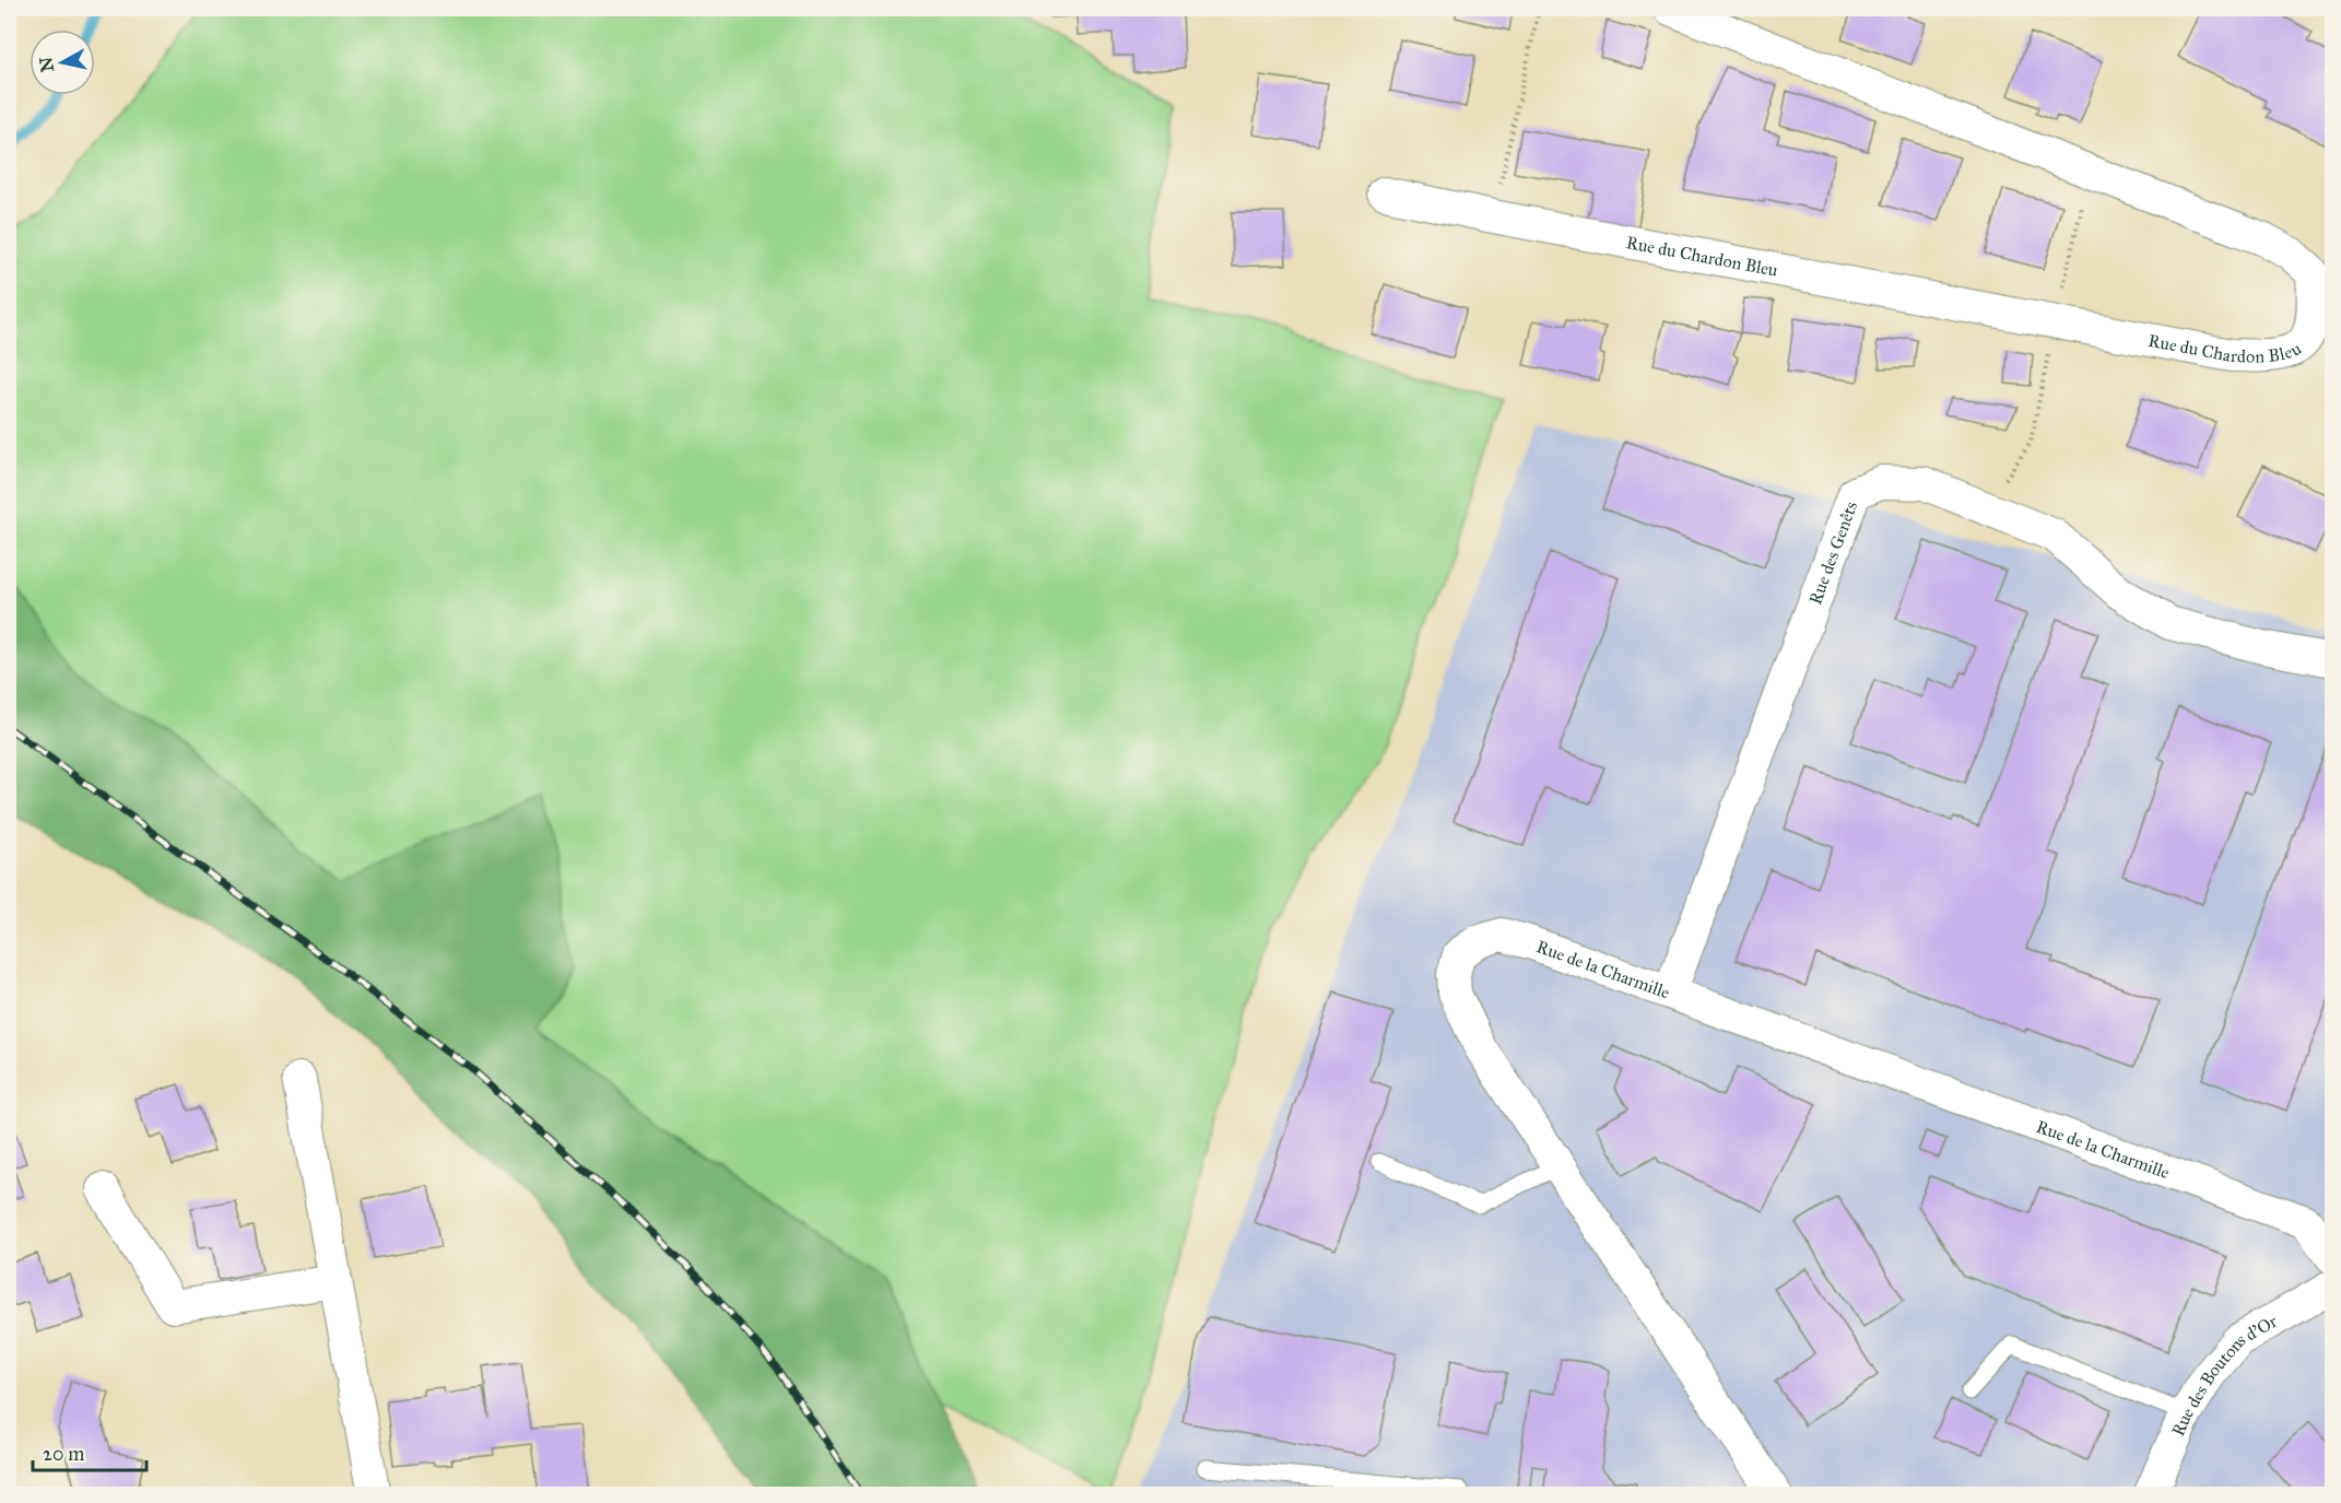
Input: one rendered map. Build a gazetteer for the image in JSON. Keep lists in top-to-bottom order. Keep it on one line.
{"streets":{"street":["Rue du Chardon Bleu","Rue des Genêts","Rue de la Charmille","Rue des Boutons d'Or"]},"crossings":[["Rue des Genêts","Rue de la Charmille"]],"scale_bar":"20 m","north":"left"}
